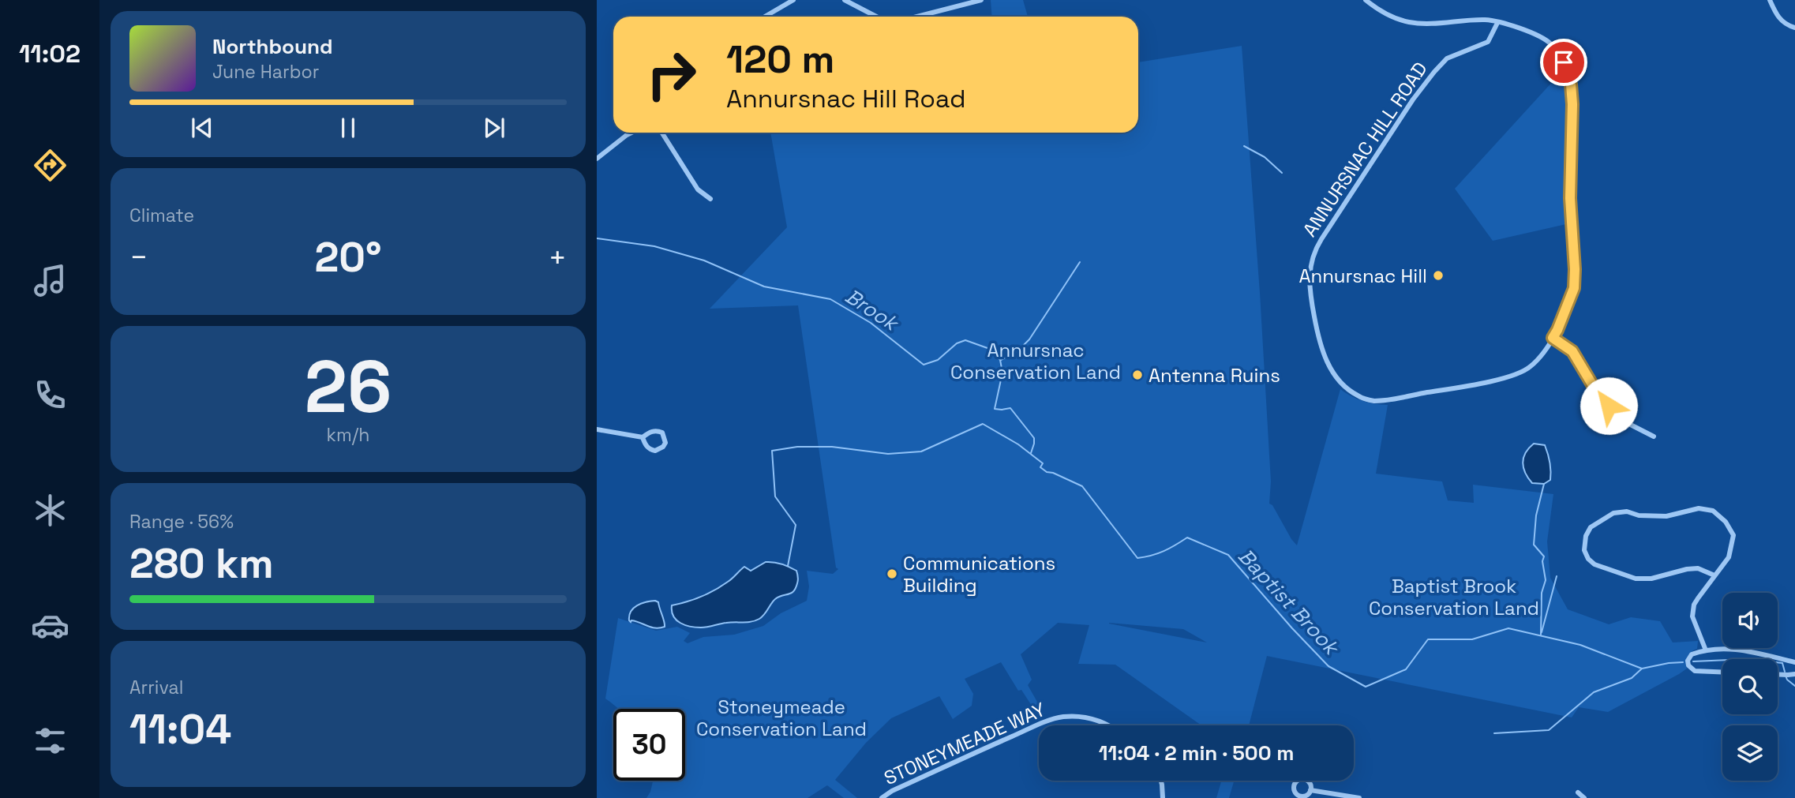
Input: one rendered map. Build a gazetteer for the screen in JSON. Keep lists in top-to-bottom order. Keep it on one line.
{"streets":{"street":["ANNURSNAC HILL ROAD","STONEYMEADE WAY"]},"water":["Brook","Baptist Brook"],"parks":["Annursnac Conservation Land","Baptist Brook Conservation Land","Stoneymeade Conservation Land"],"places":["Annursnac Hill","Antenna Ruins","Communications Building"],"page":{"tabs":"11:02","turn":["120 m","Annursnac Hill Road"],"song":["Northbound","June Harbor"],"tile":["Climate",["26","km/h"],["Range · 56%","280 km"],["Arrival","11:04"]],"heat":["−","20°","+"],"limit":"30","trip":"11:04 · 2 min · 500 m"}}
